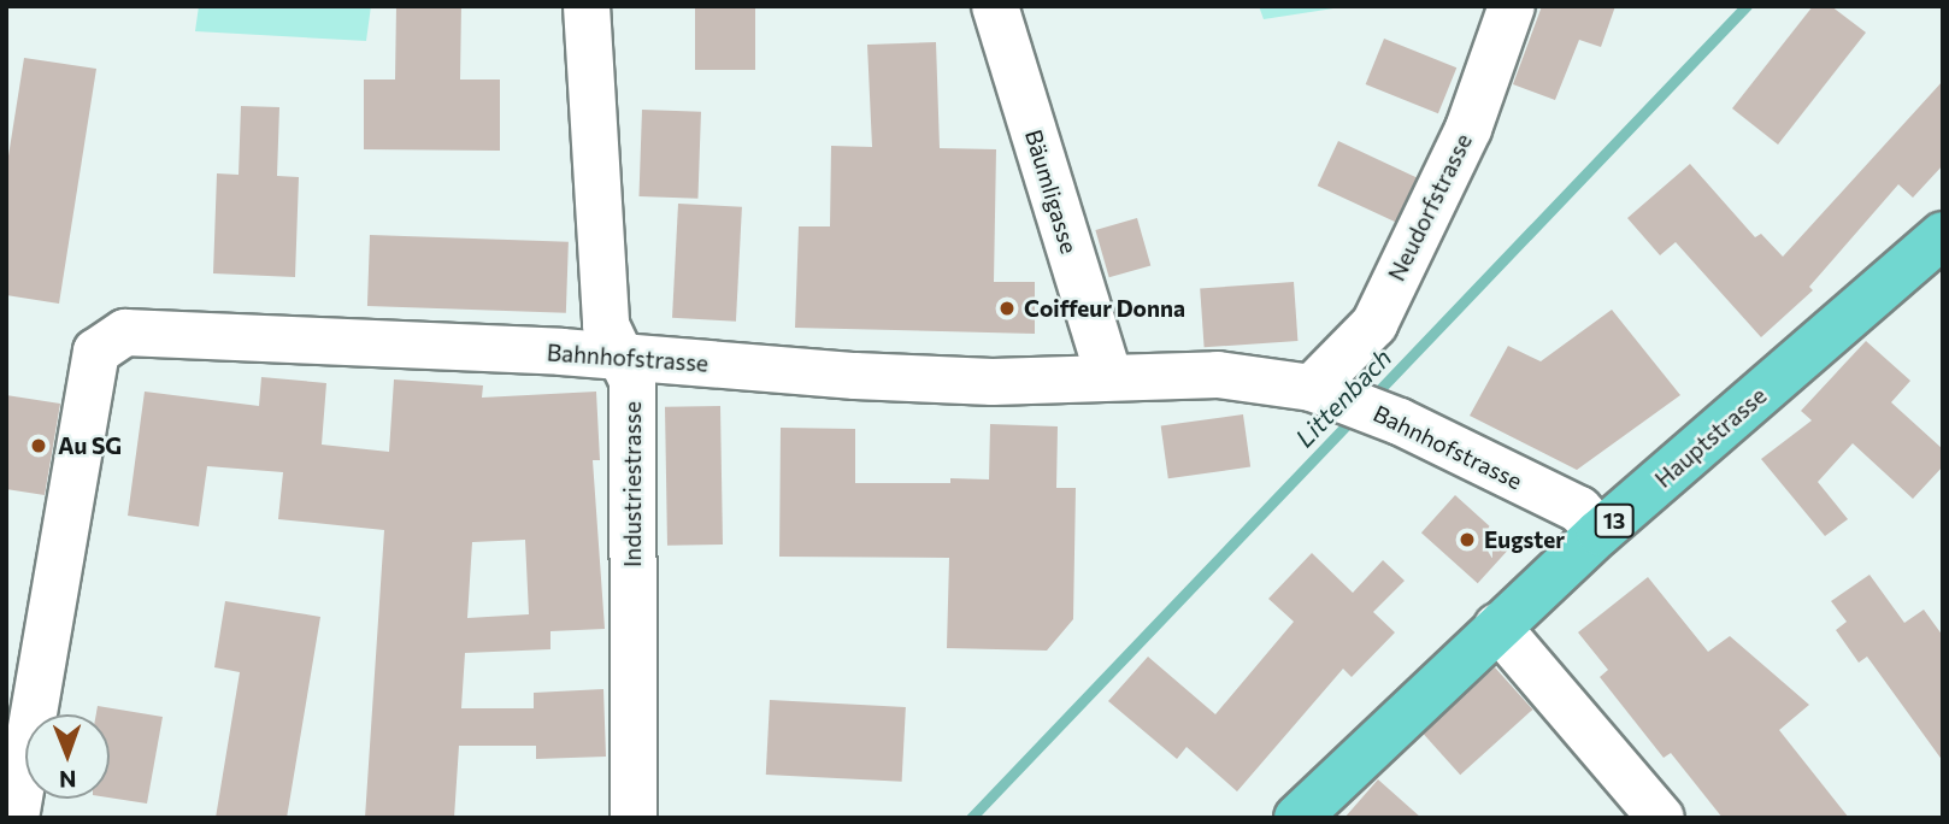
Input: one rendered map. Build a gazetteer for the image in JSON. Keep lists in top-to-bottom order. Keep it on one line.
{"streets":{"main road":["Hauptstrasse","13"],"street":["Bäumligasse","Neudorfstrasse","Bahnhofstrasse","Industriestrasse"]},"crossings":[["Bäumligasse","Bahnhofstrasse"],["Neudorfstrasse","Bahnhofstrasse"],["Bahnhofstrasse","Hauptstrasse"],["Bahnhofstrasse","Industriestrasse"]],"water":["Littenbach"],"places":["Coiffeur Donna","Au SG","Eugster"],"north":"bottom"}
